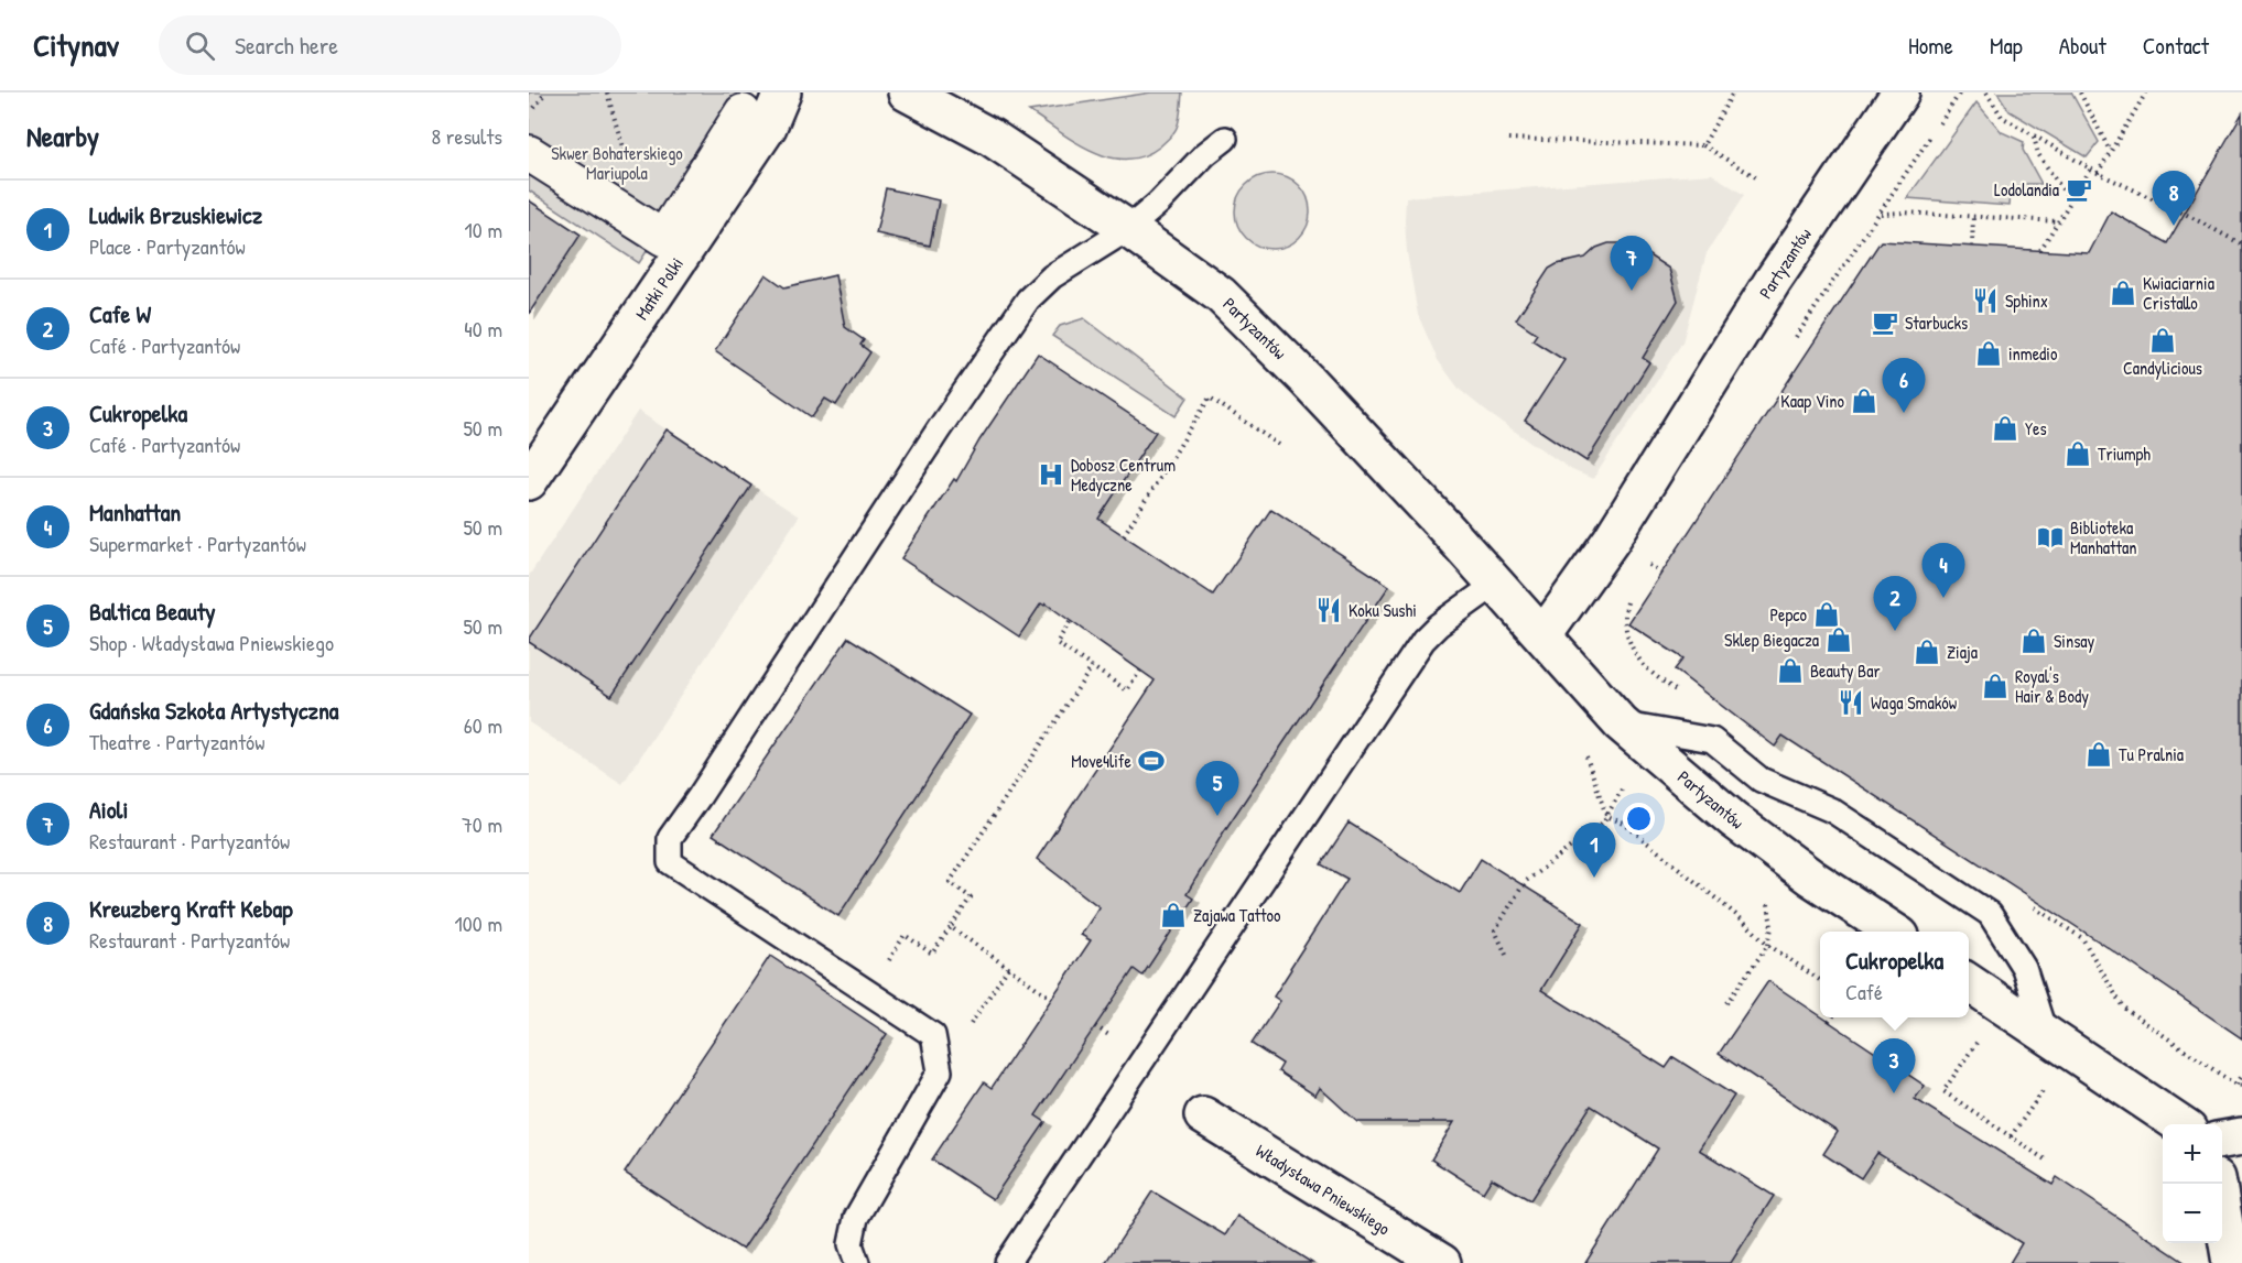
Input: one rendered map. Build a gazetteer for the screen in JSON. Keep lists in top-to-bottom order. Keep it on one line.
{"streets":{"street":["Partyzantów","Matki Polki","Władysława Pniewskiego"]},"parks":["Skwer Bohaterskiego Mariupola"],"places":{"cafe":["Lodolandia","Starbucks"],"shop":["Kwiaciarnia Cristallo","Candylicious","inmedio","Kaap Vino","Yes","Triumph","Pepco","Sklep Biegacza","Sinsay","Ziaja","Beauty Bar","Royal's Hair & Body","Tu Pralnia","Zajawa Tattoo"],"restaurant":["Sphinx","Koku Sushi","Waga Smaków"],"hospital":["Dobosz Centrum Medyczne"],"library":["Biblioteka Manhattan"],"sports":["Move4life"]},"page":{"header":"Citynav","search":"Search here","nav":["Home","Map","About","Contact"],"heading":["Nearby","8 results"],"pins":["8","7","6","4","2","5","1","3"],"list":[{"mark":"1","name":"Ludwik Brzuskiewicz","note":"Place · Partyzantów","value":"10 m"},{"mark":"2","name":"Cafe W","note":"Café · Partyzantów","value":"40 m"},{"mark":"3","name":"Cukropelka","note":"Café · Partyzantów","value":"50 m"},{"mark":"4","name":"Manhattan","note":"Supermarket · Partyzantów","value":"50 m"},{"mark":"5","name":"Baltica Beauty","note":"Shop · Władysława Pniewskiego","value":"50 m"},{"mark":"6","name":"Gdańska Szkoła Artystyczna","note":"Theatre · Partyzantów","value":"60 m"},{"mark":"7","name":"Aioli","note":"Restaurant · Partyzantów","value":"70 m"},{"mark":"8","name":"Kreuzberg Kraft Kebap","note":"Restaurant · Partyzantów","value":"100 m"}],"popup":["Cukropelka","Café"],"map_buttons":["+","−"]}}
